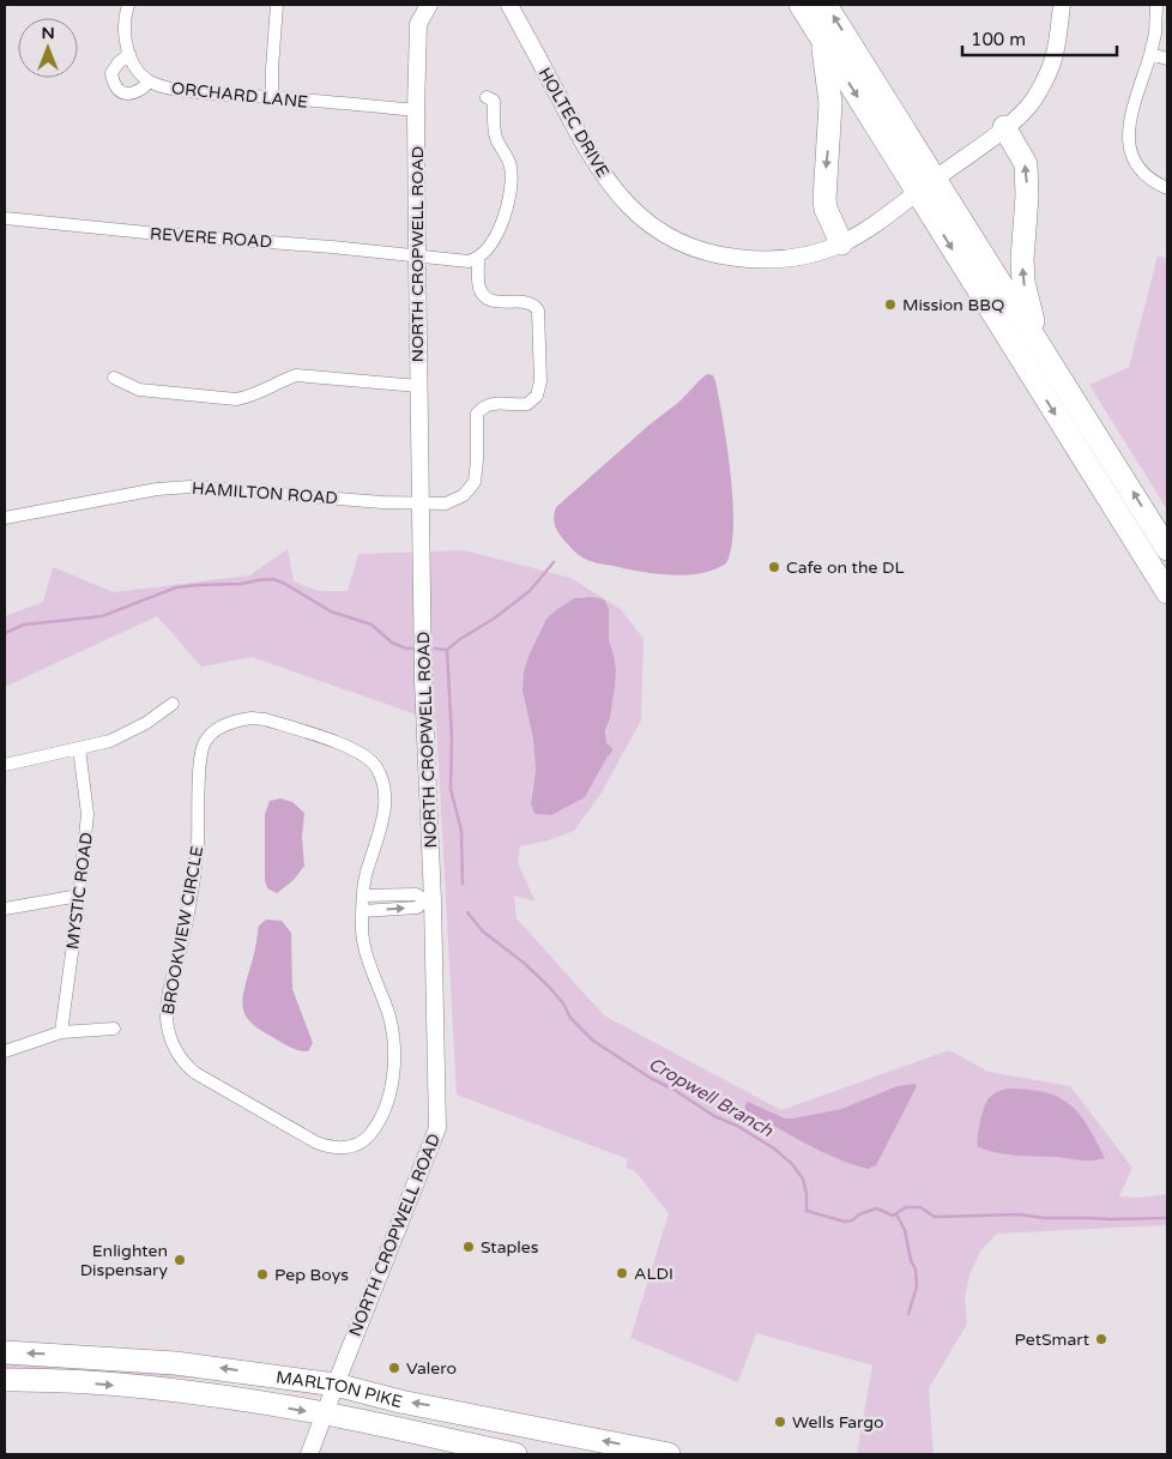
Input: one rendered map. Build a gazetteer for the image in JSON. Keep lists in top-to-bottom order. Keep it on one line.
{"streets":{"highway":["MARLTON PIKE"],"street":["ORCHARD LANE","HOLTEC DRIVE","REVERE ROAD","NORTH CROPWELL ROAD","HAMILTON ROAD","MYSTIC ROAD","BROOKVIEW CIRCLE"]},"crossings":[["ORCHARD LANE","NORTH CROPWELL ROAD"],["REVERE ROAD","NORTH CROPWELL ROAD"],["REVERE ROAD","HAMILTON ROAD"],["NORTH CROPWELL ROAD","HAMILTON ROAD"],["NORTH CROPWELL ROAD","MARLTON PIKE"]],"water":["Cropwell Branch"],"places":["Mission BBQ","Cafe on the DL","Staples","Enlighten Dispensary","ALDI","Pep Boys","PetSmart","Valero","Wells Fargo"],"scale_bar":"100 m","north":"top"}
